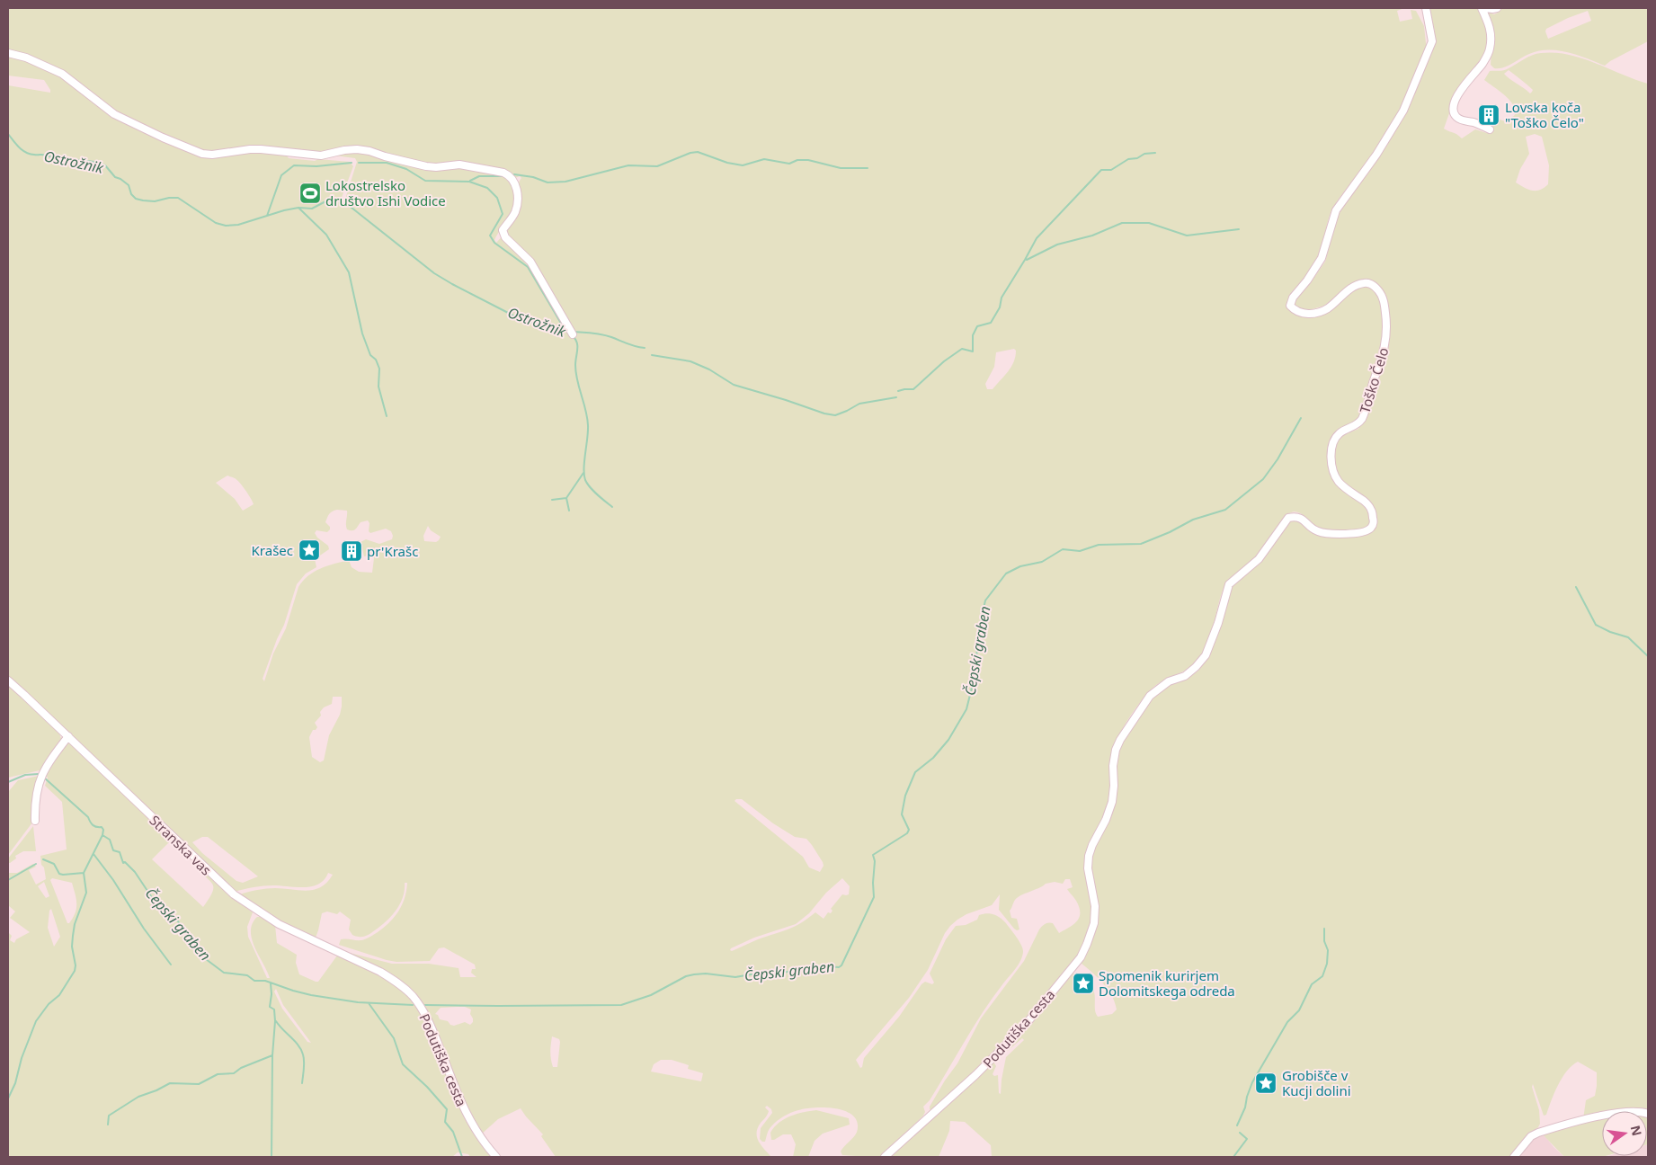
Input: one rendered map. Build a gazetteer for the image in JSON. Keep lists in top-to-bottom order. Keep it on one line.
{"streets":{"street":["Toško Čelo","Stranska vas","Podutiška cesta"]},"crossings":[["Toško Čelo","Podutiška cesta"],["Stranska vas","Podutiška cesta"]],"water":["Ostrožnik","Čepski graben"],"places":{"building":["Lovska koča \"Toško Čelo\"","pr'Krašc"],"sports":["Lokostrelsko društvo Ishi Vodice"],"place":["Krašec","Spomenik kurirjem Dolomitskega odreda","Grobišče v Kucji dolini"]},"north":"right"}
